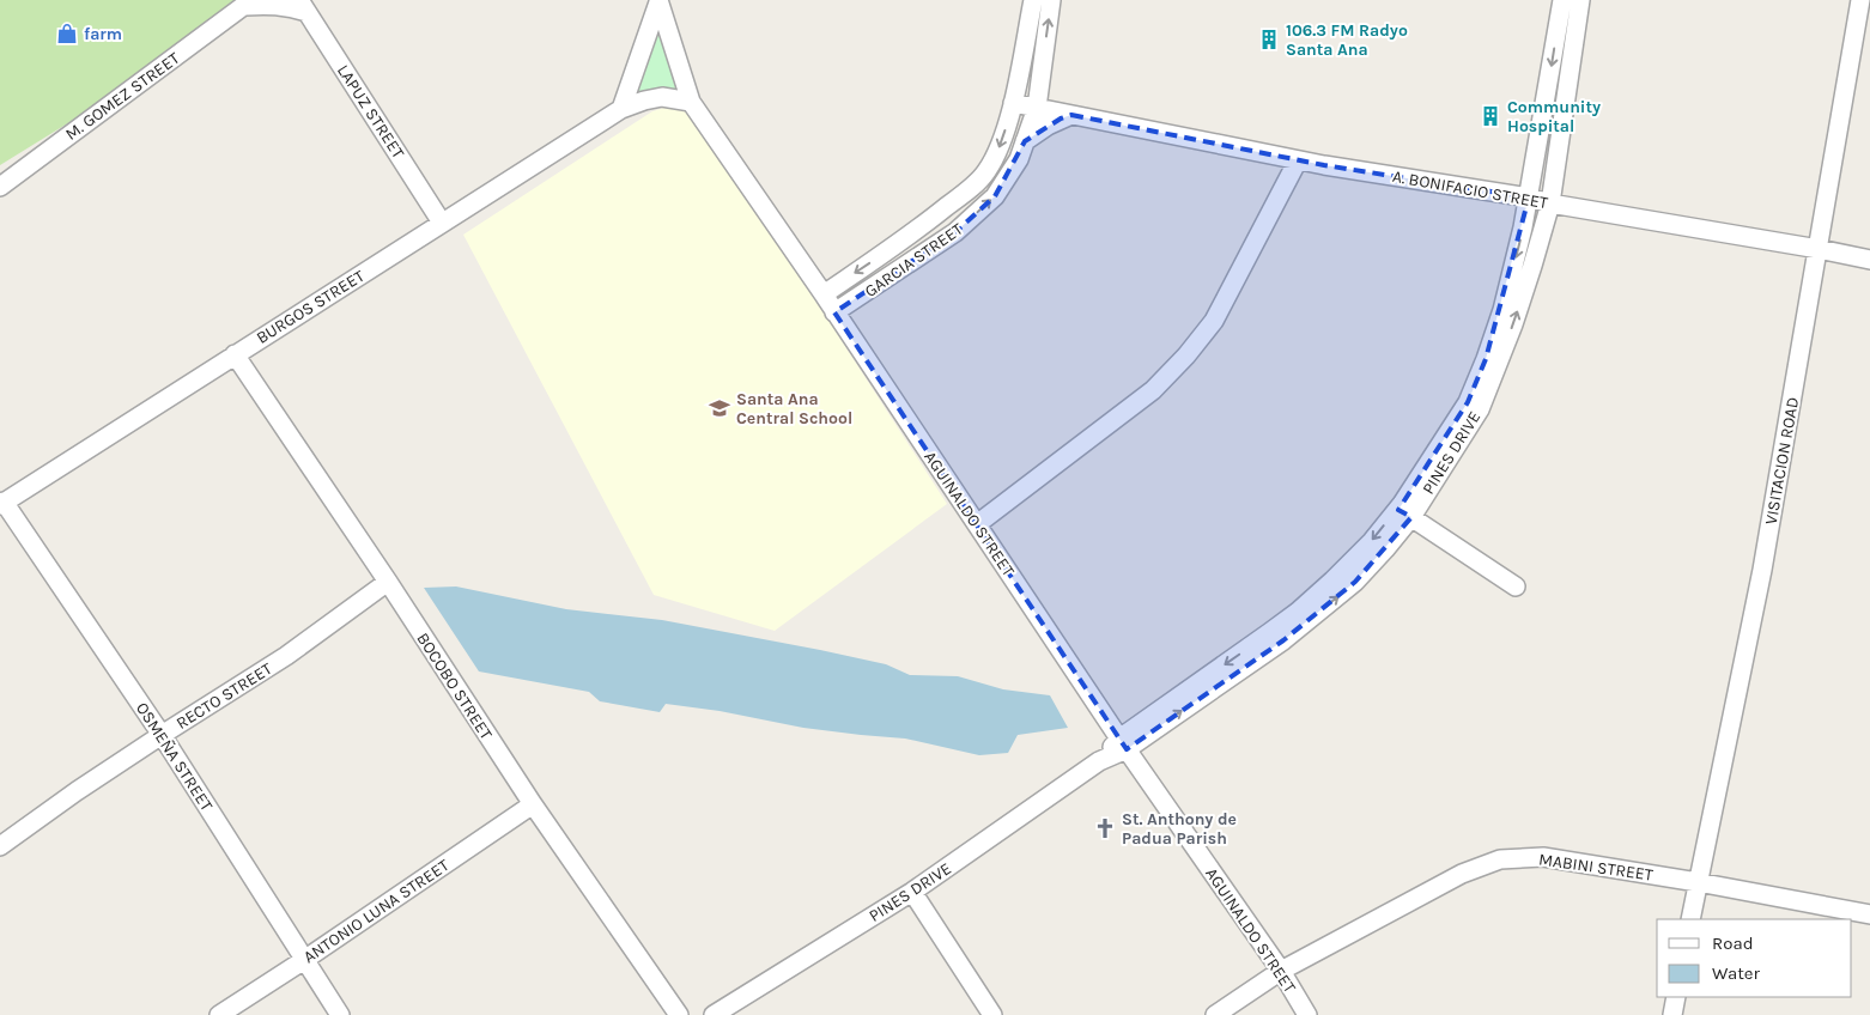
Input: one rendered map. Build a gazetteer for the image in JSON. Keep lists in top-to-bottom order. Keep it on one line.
{"streets":{"street":["M. GOMEZ STREET","LAPUZ STREET","A. BONIFACIO STREET","GARCIA STREET","BURGOS STREET","PINES DRIVE","VISITACION ROAD","AGUINALDO STREET","BOCOBO STREET","RECTO STREET","OSMEÑA STREET","MABINI STREET","ANTONIO LUNA STREET"]},"crossings":[["M. GOMEZ STREET","LAPUZ STREET"],["LAPUZ STREET","BURGOS STREET"],["A. BONIFACIO STREET","GARCIA STREET"],["A. BONIFACIO STREET","PINES DRIVE"],["A. BONIFACIO STREET","VISITACION ROAD"],["GARCIA STREET","AGUINALDO STREET"],["BURGOS STREET","AGUINALDO STREET"],["BURGOS STREET","BOCOBO STREET"],["BURGOS STREET","OSMEÑA STREET"],["PINES DRIVE","AGUINALDO STREET"],["VISITACION ROAD","MABINI STREET"],["AGUINALDO STREET","MABINI STREET"],["BOCOBO STREET","RECTO STREET"],["BOCOBO STREET","ANTONIO LUNA STREET"],["RECTO STREET","OSMEÑA STREET"],["OSMEÑA STREET","ANTONIO LUNA STREET"]],"places":{"shop":["farm"],"building":["106.3 FM Radyo Santa Ana","Community Hospital"],"school or university":["Santa Ana Central School"],"church":["St. Anthony de Padua Parish"]},"legend":["Road","Water"]}
